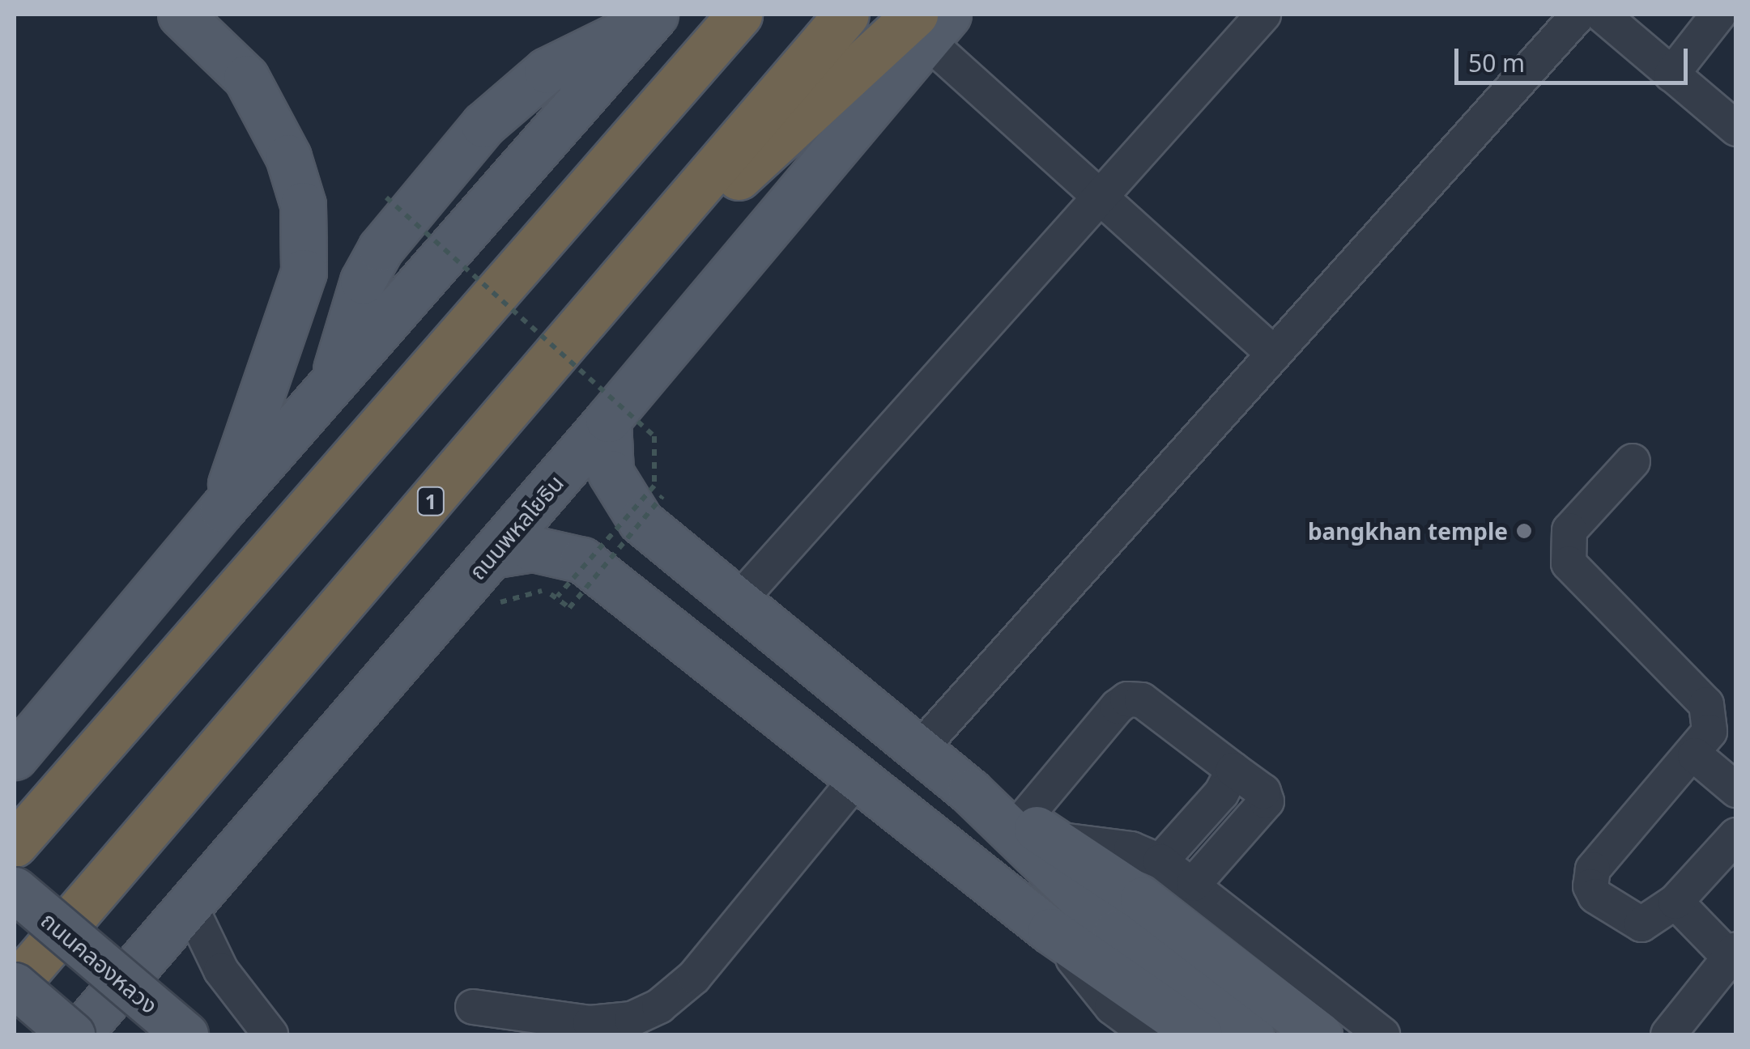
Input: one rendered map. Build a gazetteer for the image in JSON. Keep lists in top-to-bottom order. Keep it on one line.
{"streets":{"highway":["1"],"main road":["ถนนพหลโยธิน","ถนนคลองหลวง"]},"places":["bangkhan temple"],"scale_bar":"50 m"}
